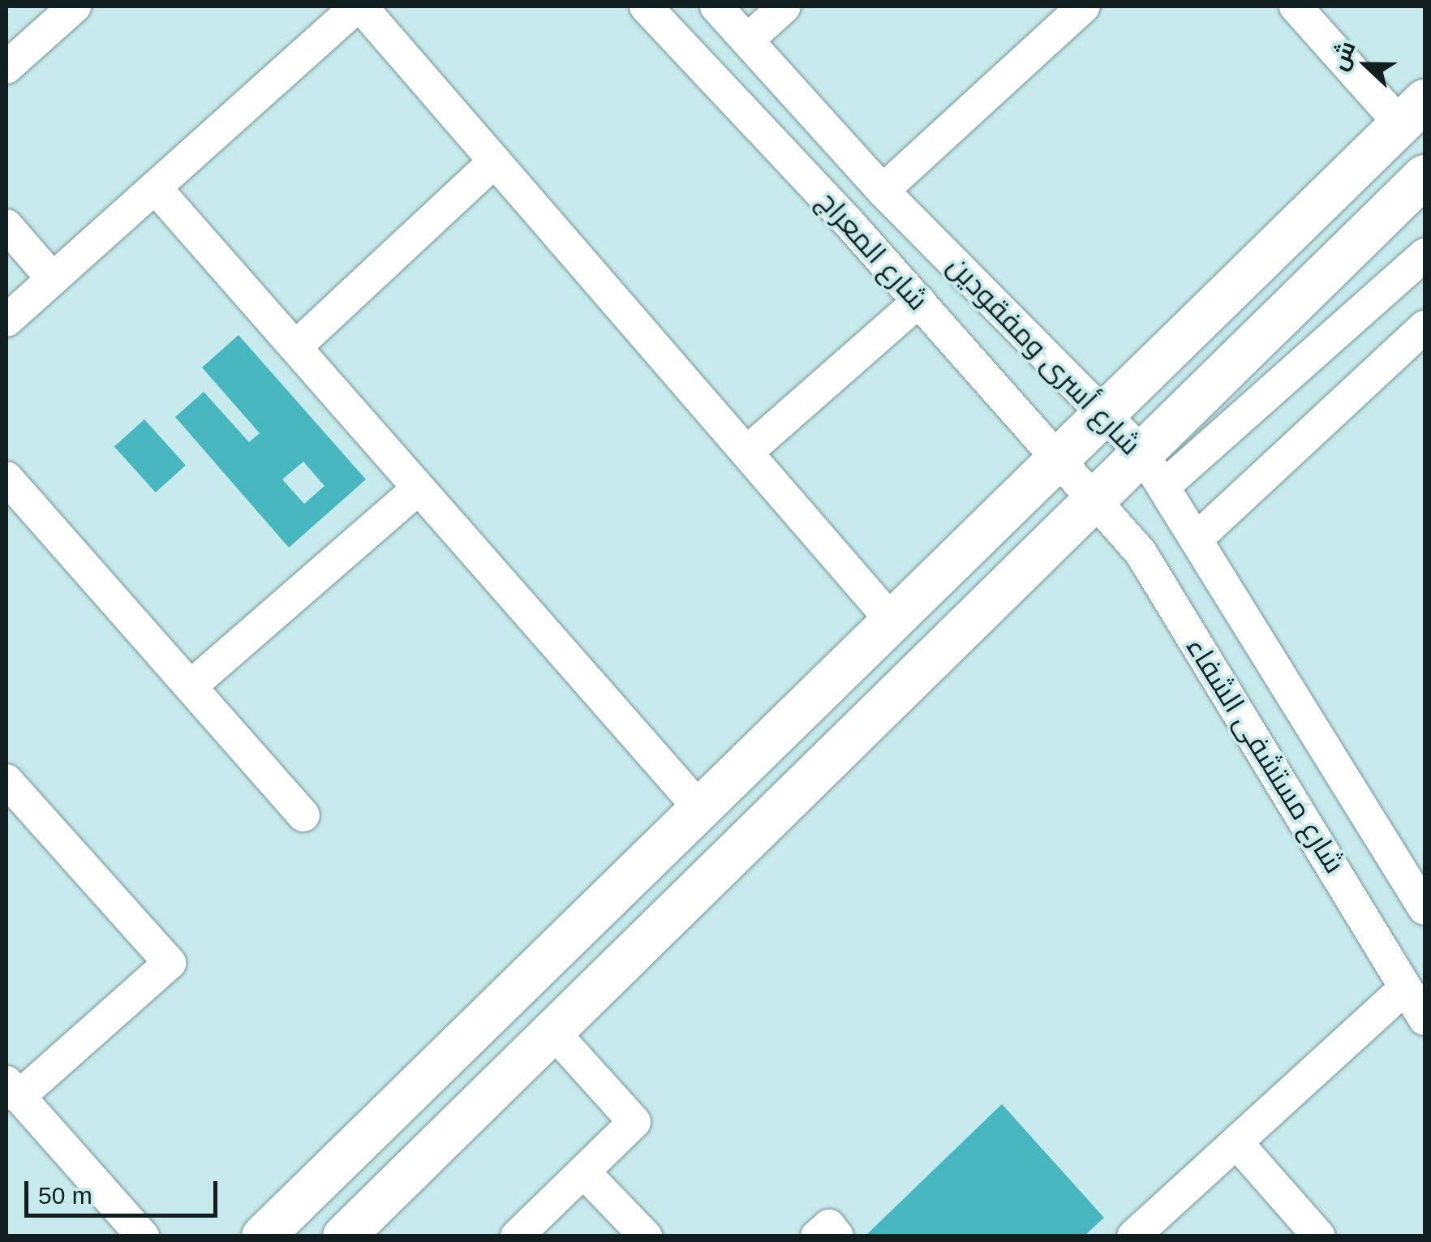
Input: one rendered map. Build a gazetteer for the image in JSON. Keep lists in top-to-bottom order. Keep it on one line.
{"streets":{"street":["شارع المعراج","شارع أسرى ومفقودين","شارع مستشفى الشفاء"]},"crossings":[["شارع المعراج","شارع مستشفى الشفاء"]],"scale_bar":"50 m","north":"left"}
